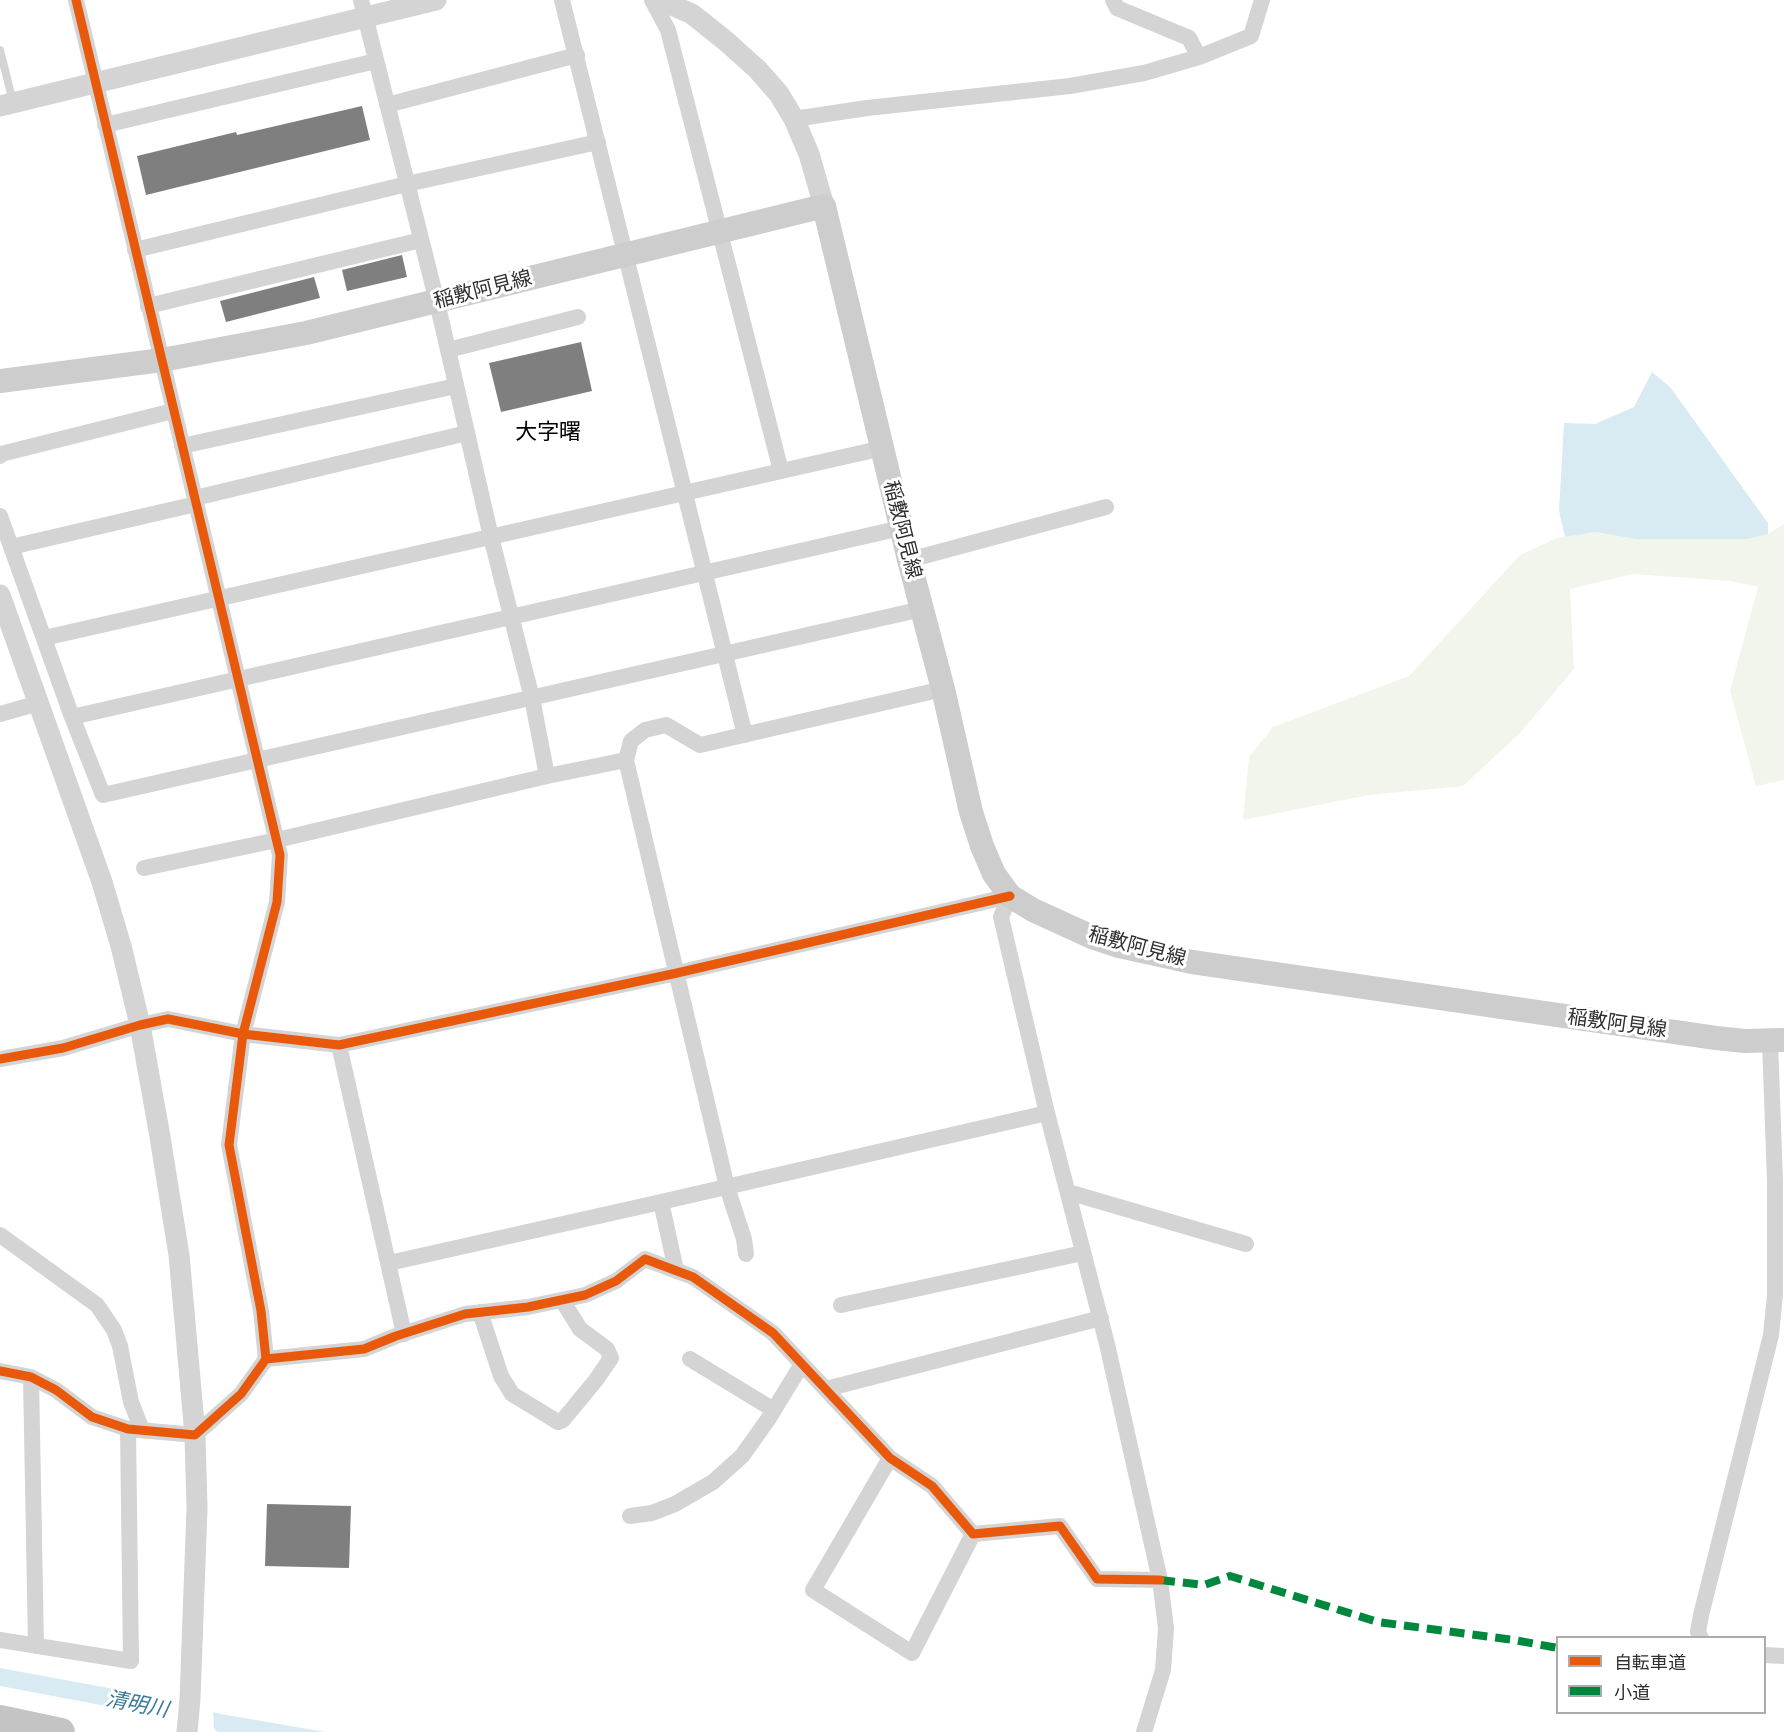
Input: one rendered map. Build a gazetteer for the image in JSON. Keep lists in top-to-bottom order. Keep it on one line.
{"streets":{"main road":["稲敷阿見線"]},"districts":["大字曙"],"water":["清明川"],"legend":["自転車道","小道"]}
